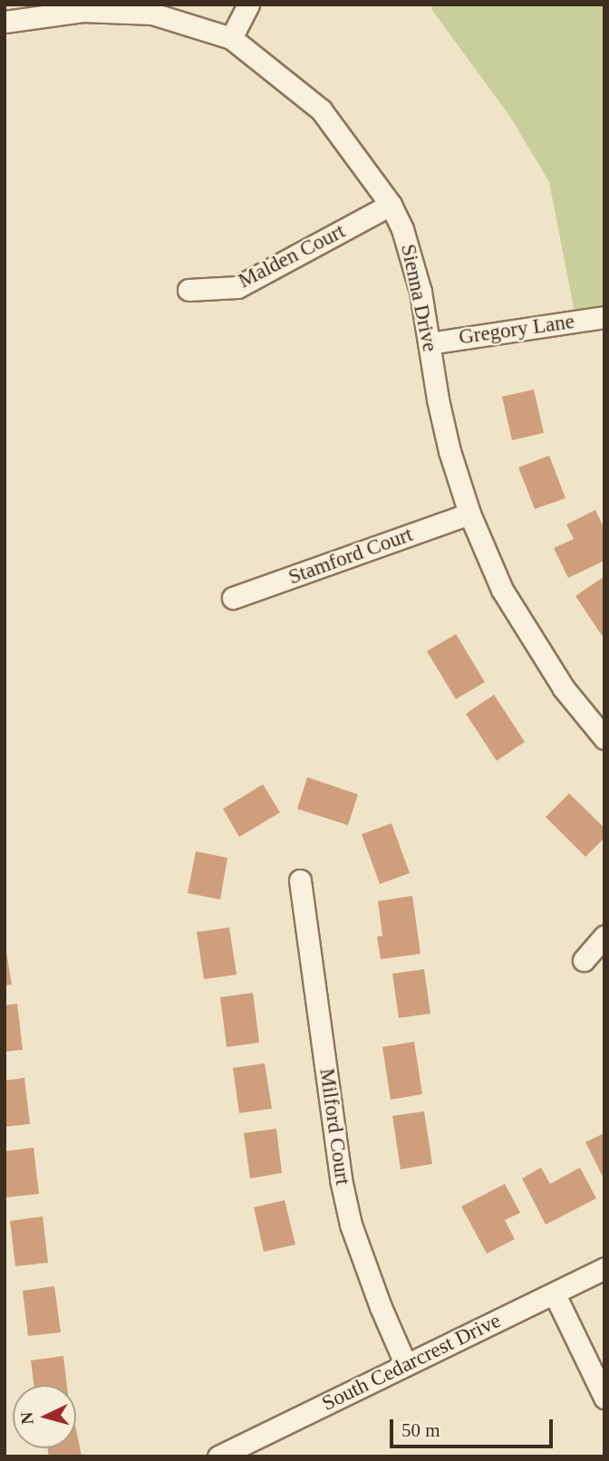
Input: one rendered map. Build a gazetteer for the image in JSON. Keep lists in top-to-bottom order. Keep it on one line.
{"streets":{"street":["Malden Court","Sienna Drive","Gregory Lane","Stamford Court","Milford Court","South Cedarcrest Drive"]},"crossings":[["Malden Court","Sienna Drive"],["Sienna Drive","Gregory Lane"],["Sienna Drive","Stamford Court"],["Milford Court","South Cedarcrest Drive"]],"scale_bar":"50 m","north":"left"}
